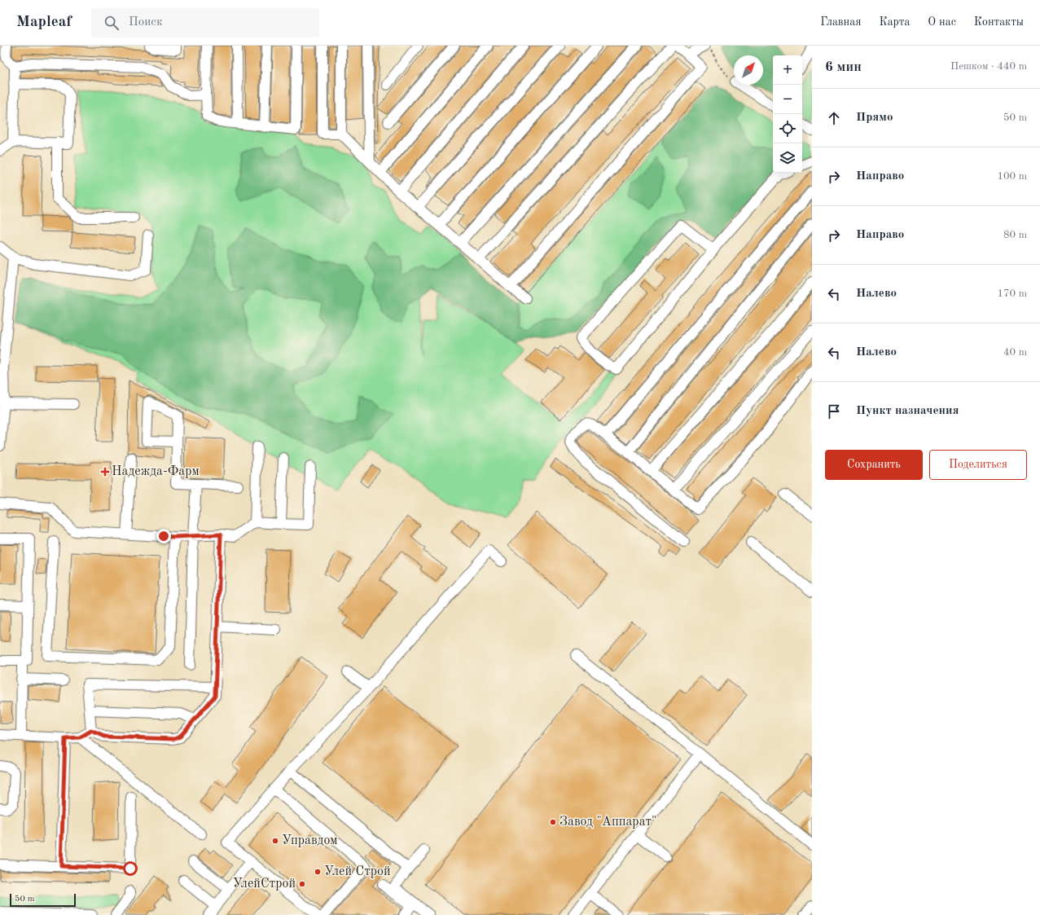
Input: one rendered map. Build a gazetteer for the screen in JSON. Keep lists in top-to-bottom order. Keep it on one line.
{"places":{"health":["Надежда-Фарм"],"other":["Завод \"Аппарат\"","Управдом","Улей Строй","УлейСтрой"]},"scale_bar":"50 m","north":"top right","page":{"header":"Mapleaf","search":"Поиск","nav":["Главная","Карта","О нас","Контакты"],"heading":["6 мин","Пешком · 440 m"],"map_buttons":["+","−"],"list":[["Прямо","50 m"],["Направо","100 m"],["Направо","80 m"],["Налево","170 m"],["Налево","40 m"],"Пункт назначения"],"buttons":["Сохранить","Поделиться"],"scale":"50 m"}}
